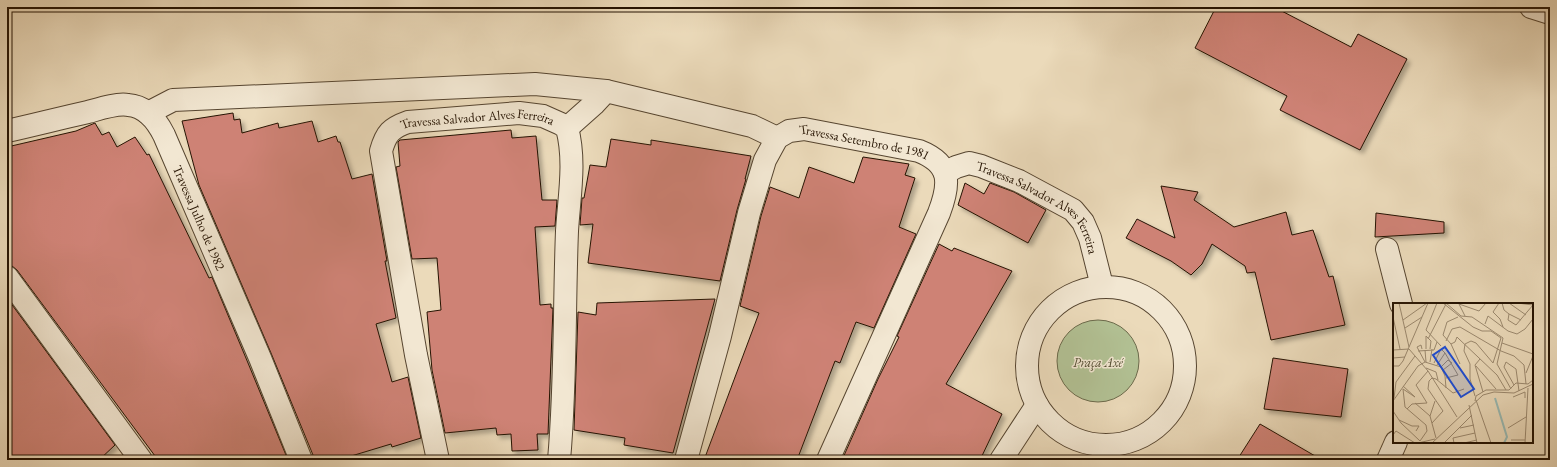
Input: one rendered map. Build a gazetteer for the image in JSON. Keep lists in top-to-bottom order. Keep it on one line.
{"streets":{"street":["Travessa Salvador Alves Ferreira","Travessa Setembro de 1981","Travessa Julho de 1982"]},"crossings":[["Travessa Salvador Alves Ferreira","Travessa Setembro de 1981"]],"parks":["Praça Axé"]}
